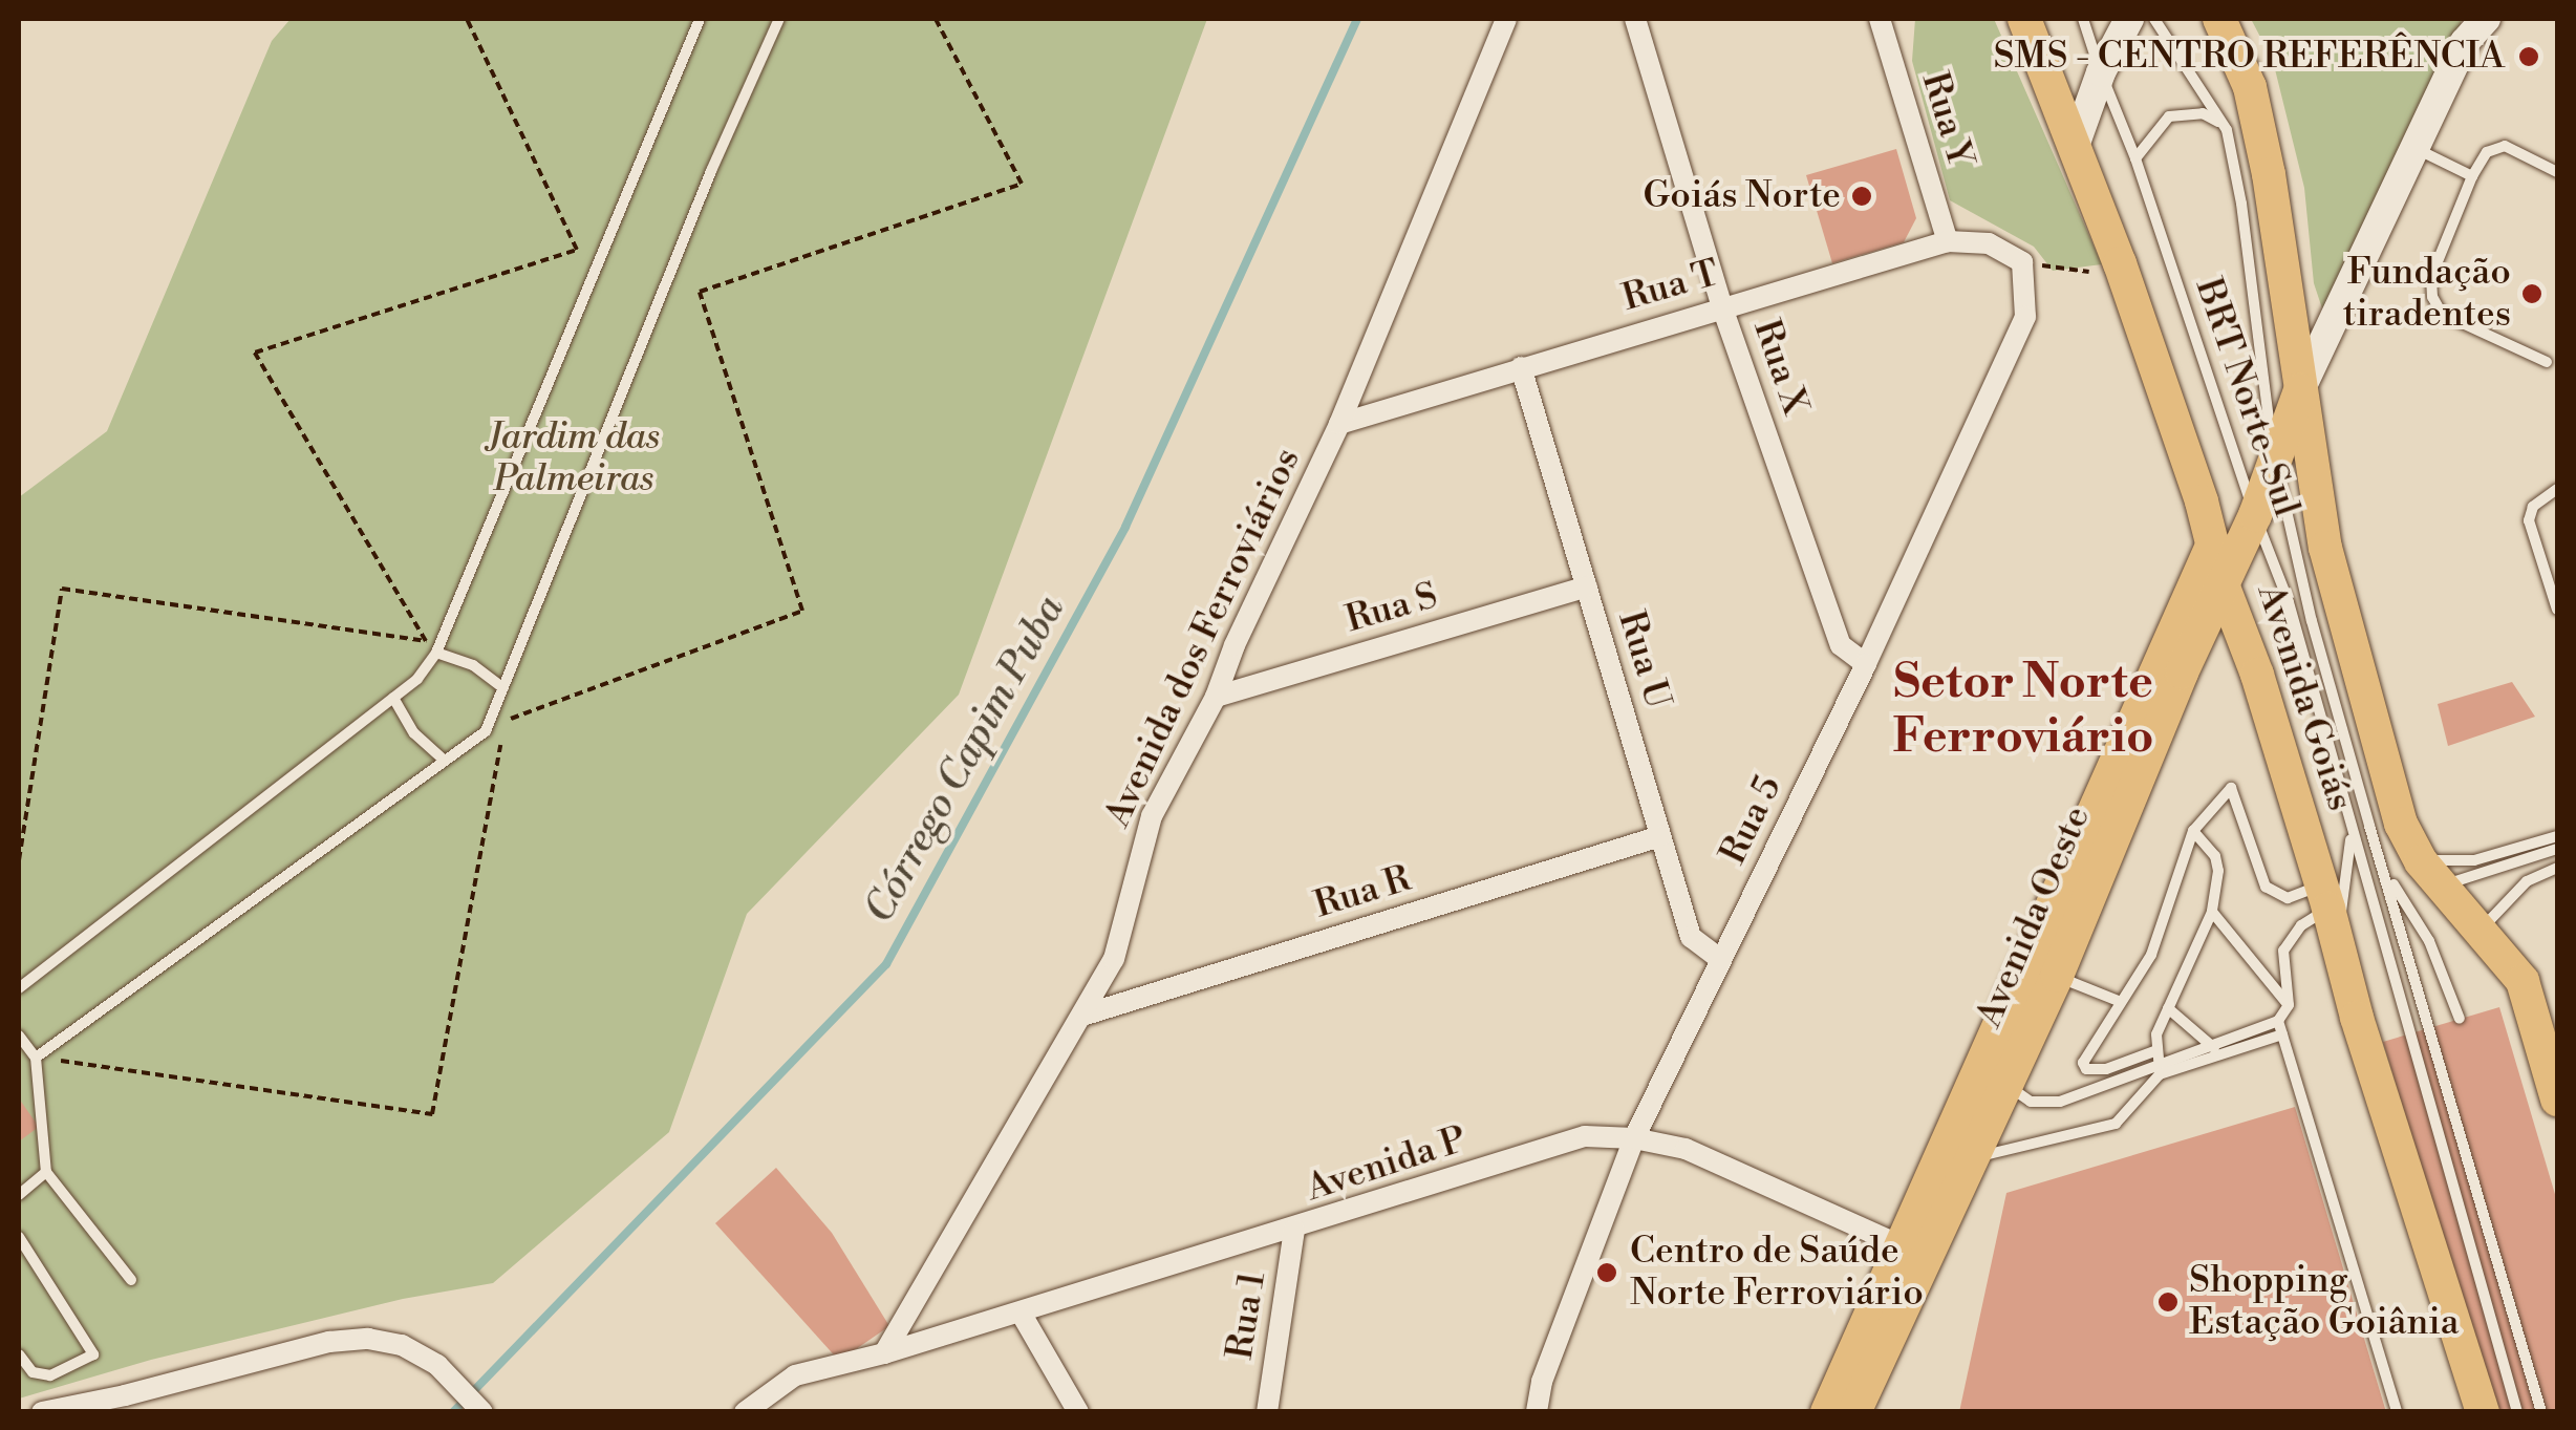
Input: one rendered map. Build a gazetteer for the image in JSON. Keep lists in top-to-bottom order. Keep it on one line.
{"streets":{"main road":["Avenida Goiás","Avenida Oeste"],"street":["Rua Y","Rua T","Rua X","Rua S","Avenida dos Ferroviários","Rua U","Rua 5","Rua R","Avenida P","Rua 1"],"lane":["BRT Norte-Sul"]},"crossings":[["Rua Y","Rua T"],["Rua T","Rua X"],["Rua T","Avenida dos Ferroviários"],["Rua T","Rua U"],["Rua T","Rua 5"],["Rua X","Rua 5"],["BRT Norte-Sul","Avenida Oeste"],["Rua S","Avenida dos Ferroviários"],["Rua S","Rua U"],["Avenida dos Ferroviários","Rua R"],["Avenida dos Ferroviários","Avenida P"],["Rua U","Rua 5"],["Rua U","Rua R"],["Avenida Goiás","Avenida Oeste"],["Rua 5","Avenida P"],["Avenida Oeste","Avenida P"],["Avenida P","Rua 1"]],"districts":["Setor Norte Ferroviário"],"water":["Córrego Capim Puba"],"parks":["Jardim das Palmeiras"],"places":["SMS - CENTRO REFERÊNCIA","Goiás Norte","Fundação tiradentes","Centro de Saúde Norte Ferroviário","Shopping Estação Goiânia"]}
